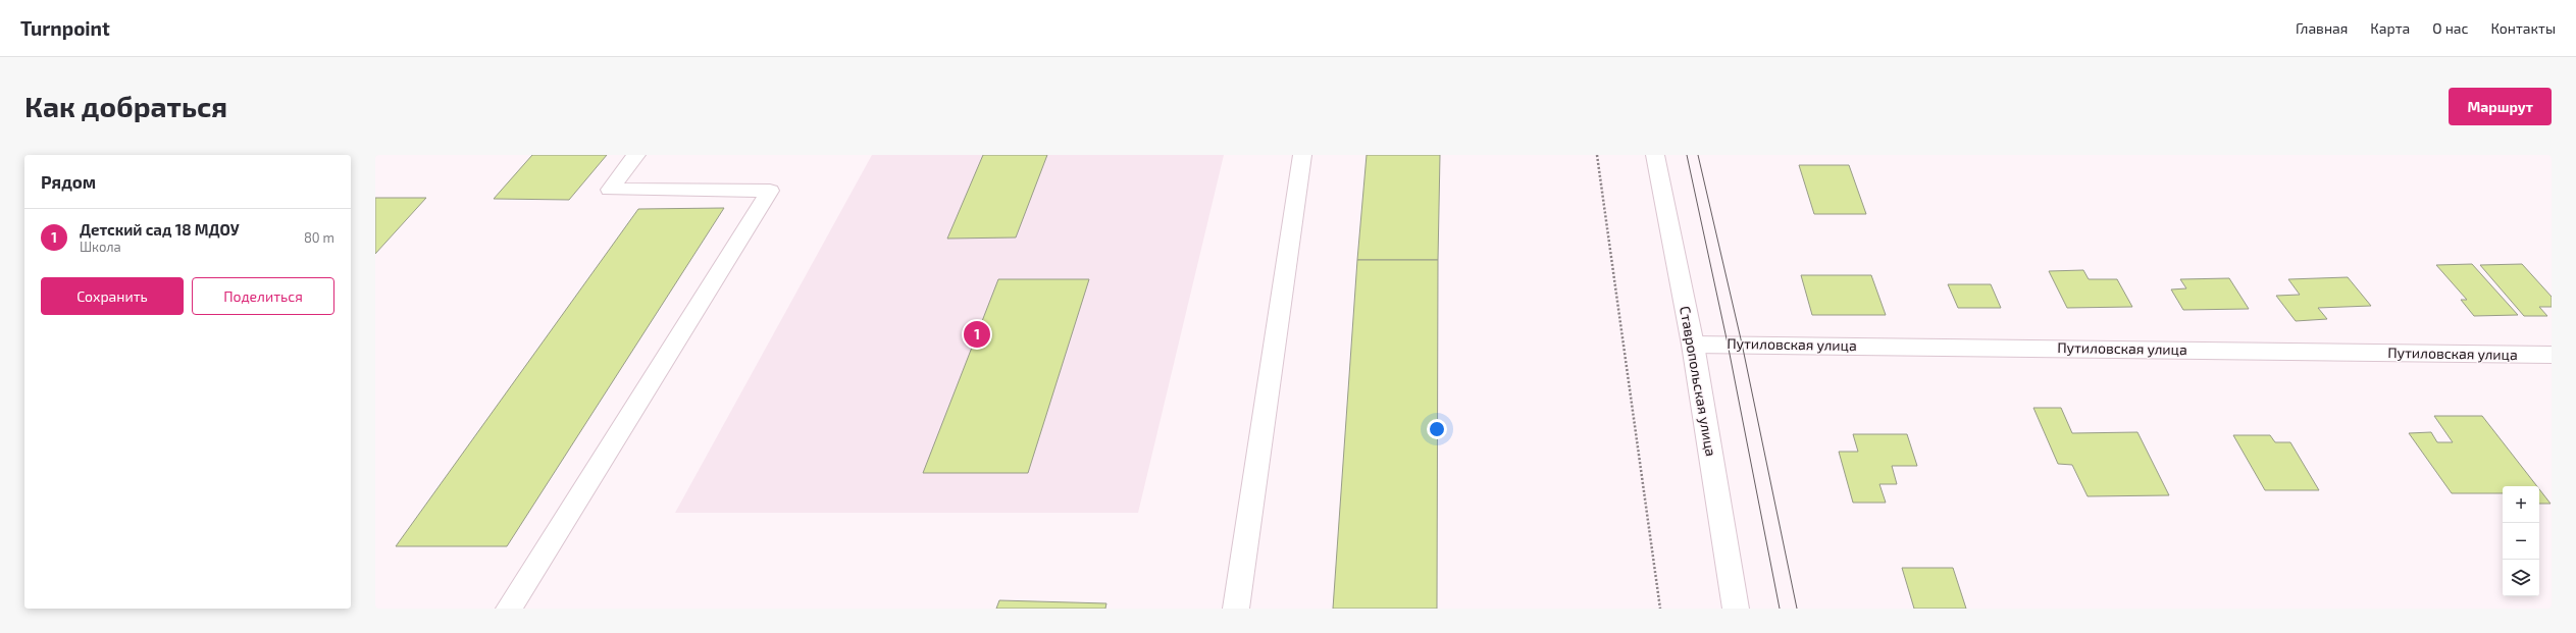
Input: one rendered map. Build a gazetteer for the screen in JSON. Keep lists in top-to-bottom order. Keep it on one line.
{"streets":{"street":["Путиловская улица","Ставропольская улица"]},"crossings":[["Путиловская улица","Ставропольская улица"]],"page":{"header":"Turnpoint","nav":["Главная","Карта","О нас","Контакты"],"buttons":["Маршрут",["Сохранить","Поделиться"]],"title":"Как добраться","heading":"Рядом","list":[{"mark":"1","name":"Детский сад 18 МДОУ","note":"Школа","value":"80 m"}],"pins":"1","map_buttons":["+","−"]}}
